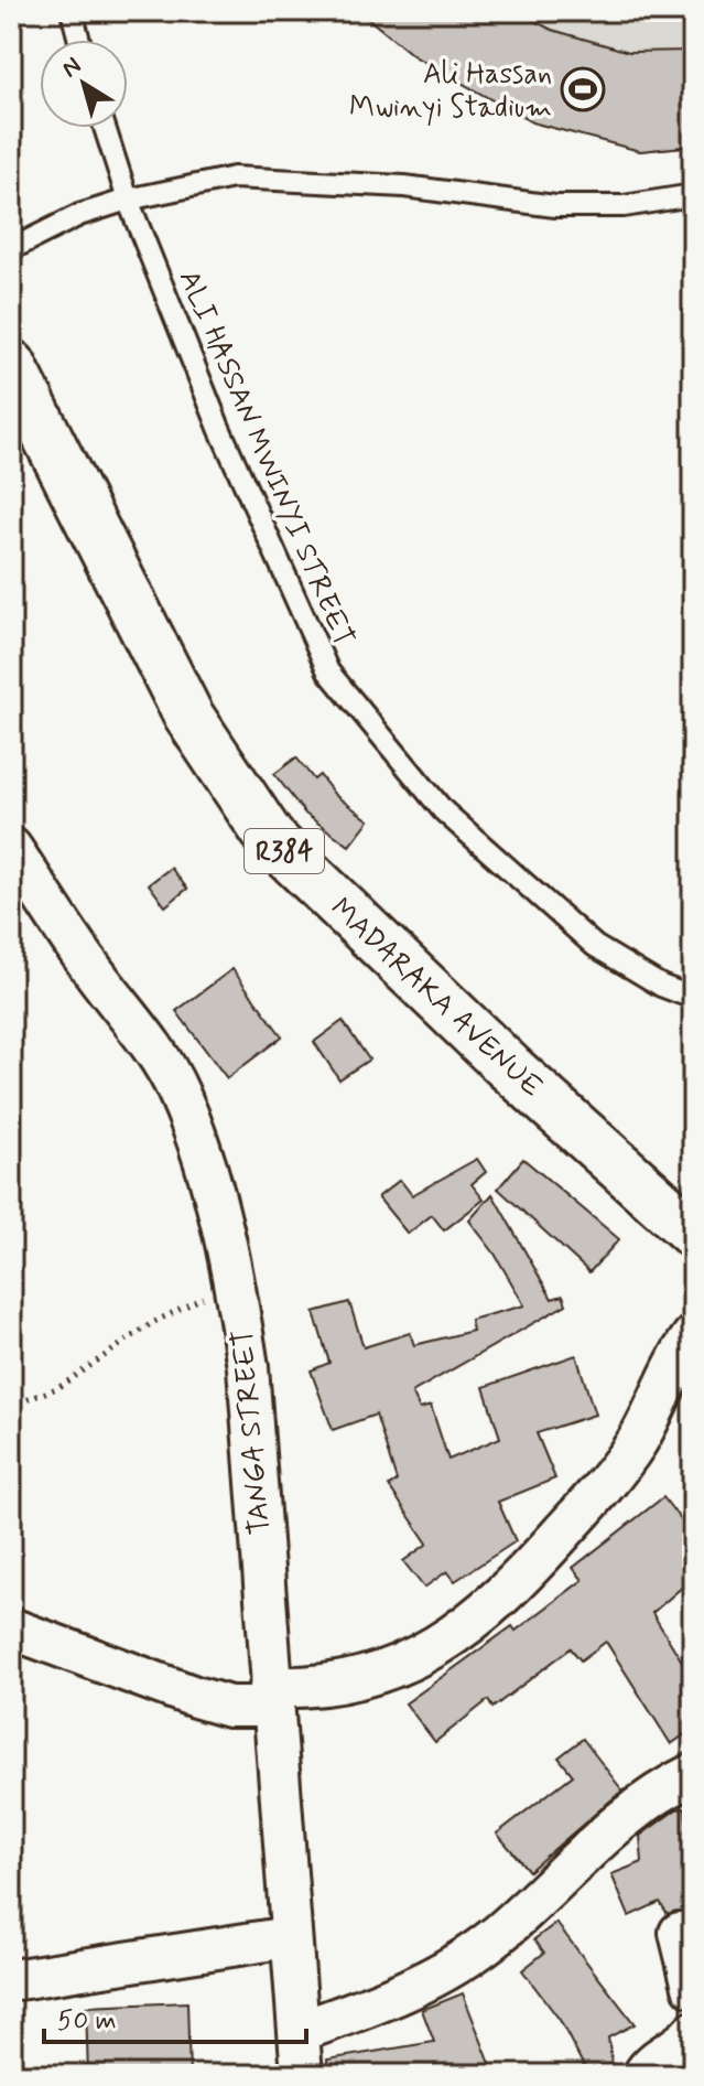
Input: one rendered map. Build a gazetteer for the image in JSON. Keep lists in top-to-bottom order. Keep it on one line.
{"streets":{"main road":["R384","MADARAKA AVENUE"],"street":["TANGA STREET"],"lane":["ALI HASSAN MWINYI STREET"]},"places":{"sports":["Ali Hassan Mwinyi Stadium"]},"scale_bar":"50 m","north":"top left"}
